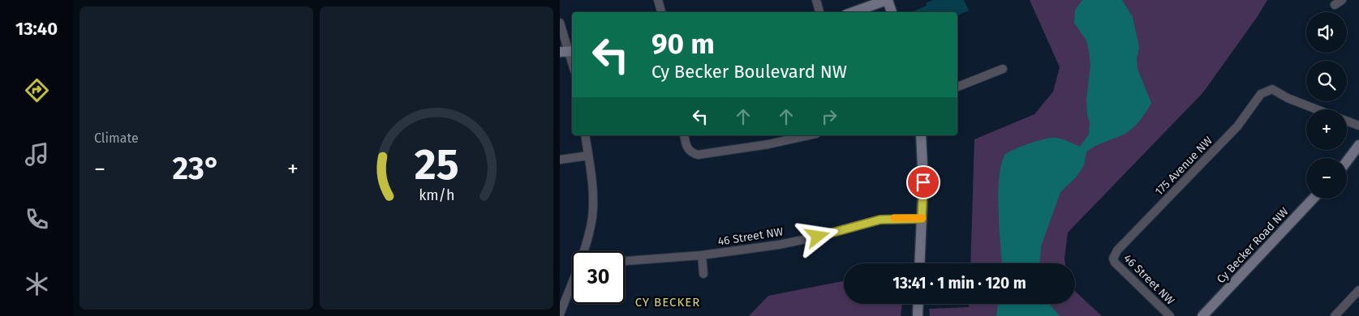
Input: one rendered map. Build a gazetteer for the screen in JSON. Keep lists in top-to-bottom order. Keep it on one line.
{"streets":{"street":["175 Avenue NW","46 Street NW","Cy Becker Road NW"]},"crossings":[["175 Avenue NW","46 Street NW"]],"districts":["CY BECKER"],"page":{"tabs":"13:40","tile":"Climate","map_buttons":["+","−"],"turn":["90 m","Cy Becker Boulevard NW"],"heat":["−","23°","+"],"limit":"30","trip":"13:41 · 1 min · 120 m","gauge":["25","km/h"]}}
